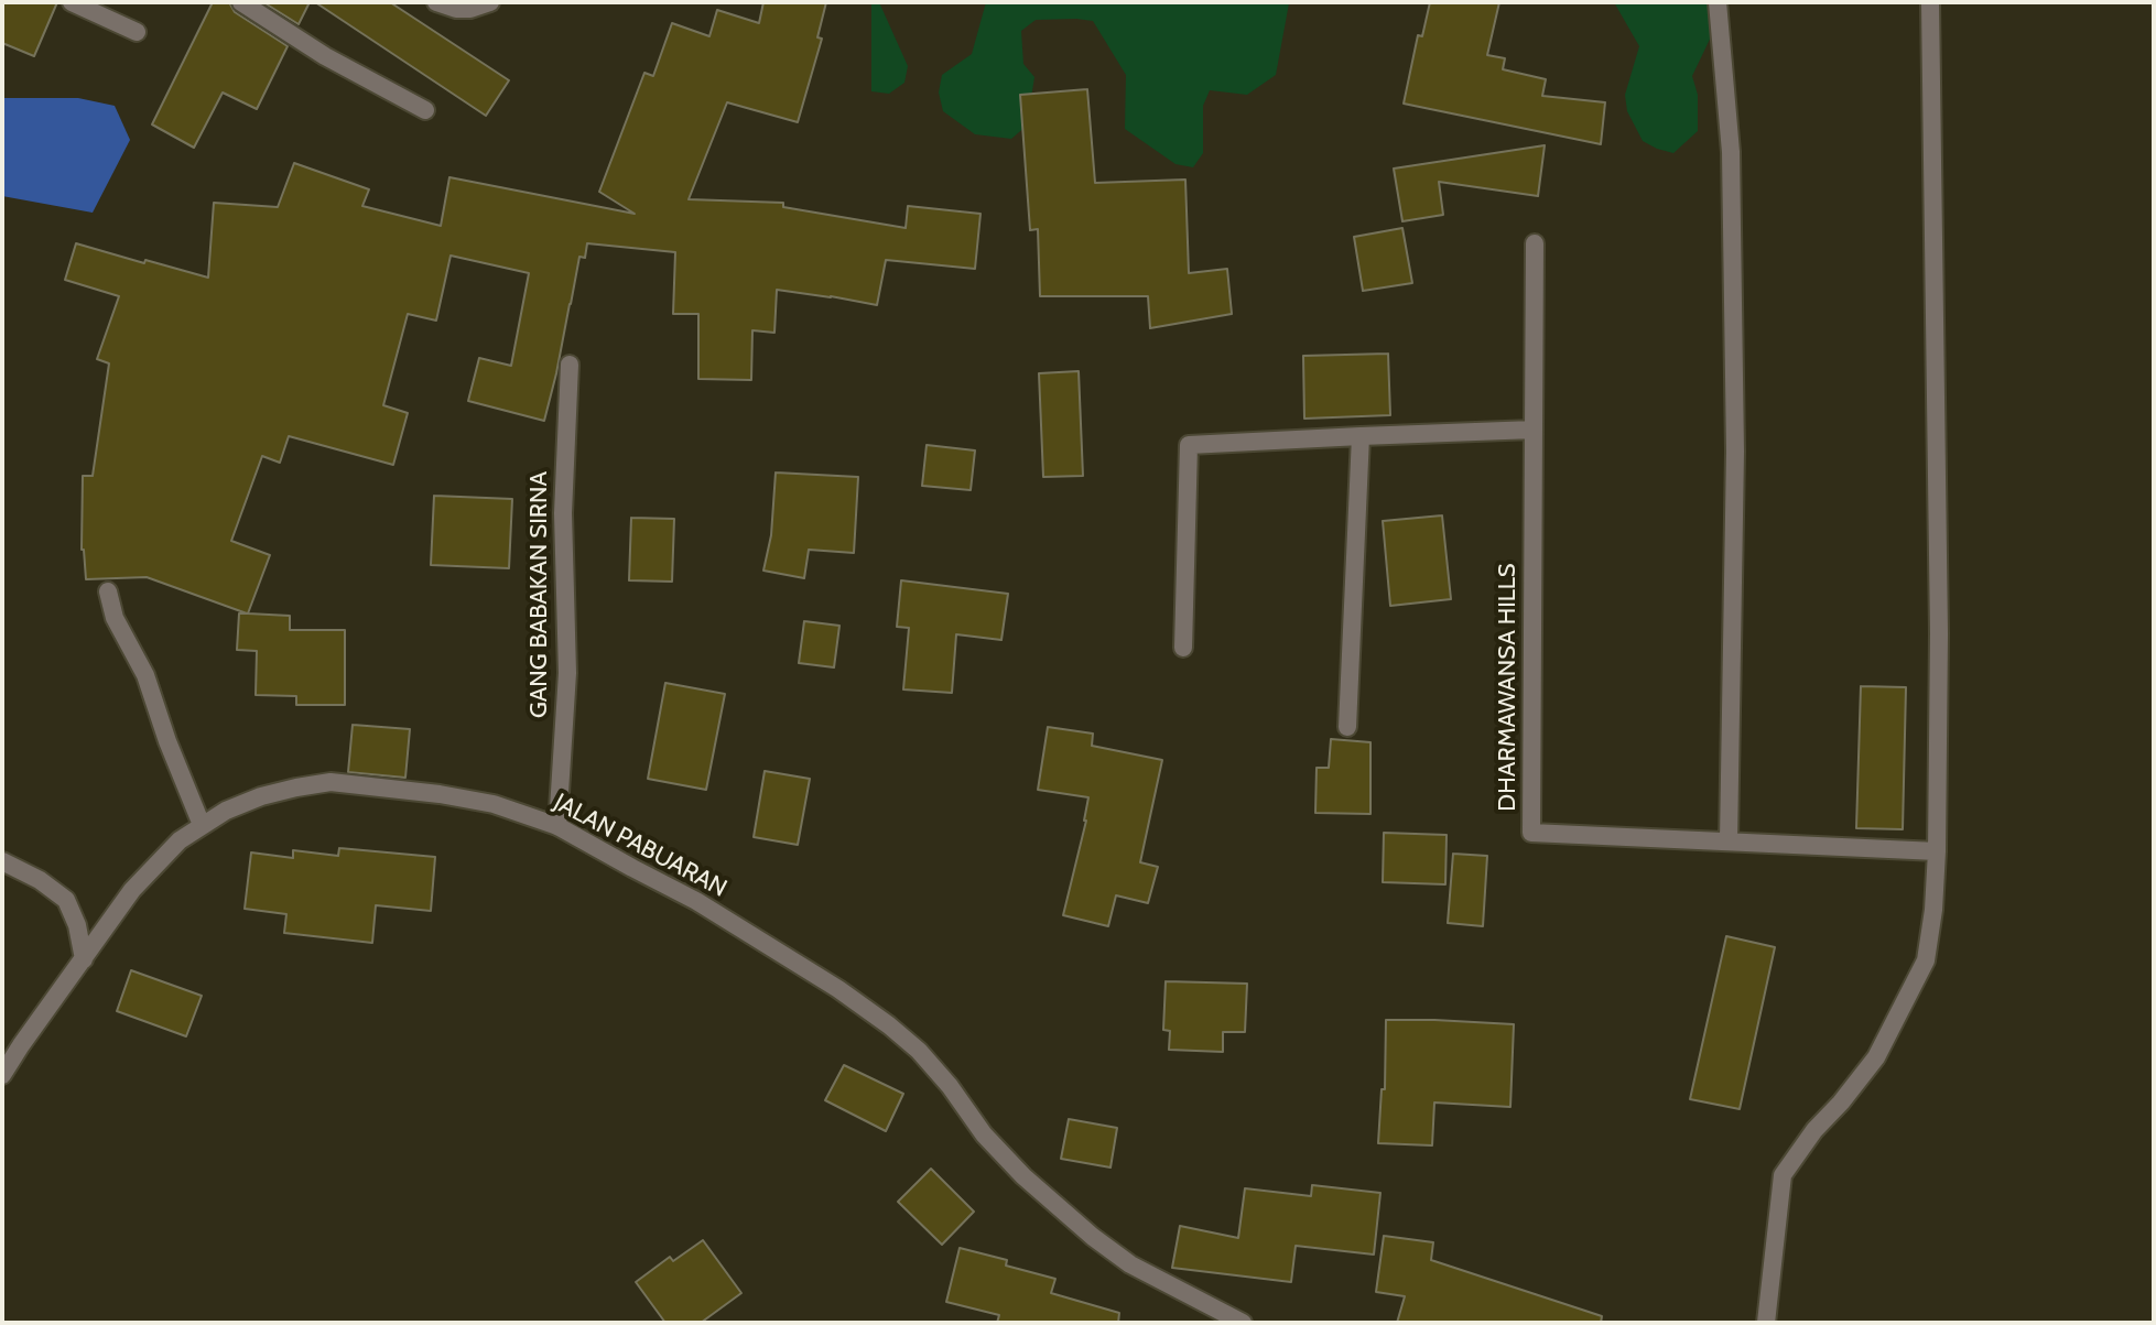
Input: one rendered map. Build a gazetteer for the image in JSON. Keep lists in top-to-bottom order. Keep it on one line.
{"streets":{"street":["GANG BABAKAN SIRNA","DHARMAWANSA HILLS","JALAN PABUARAN"]},"crossings":[["GANG BABAKAN SIRNA","JALAN PABUARAN"]]}
